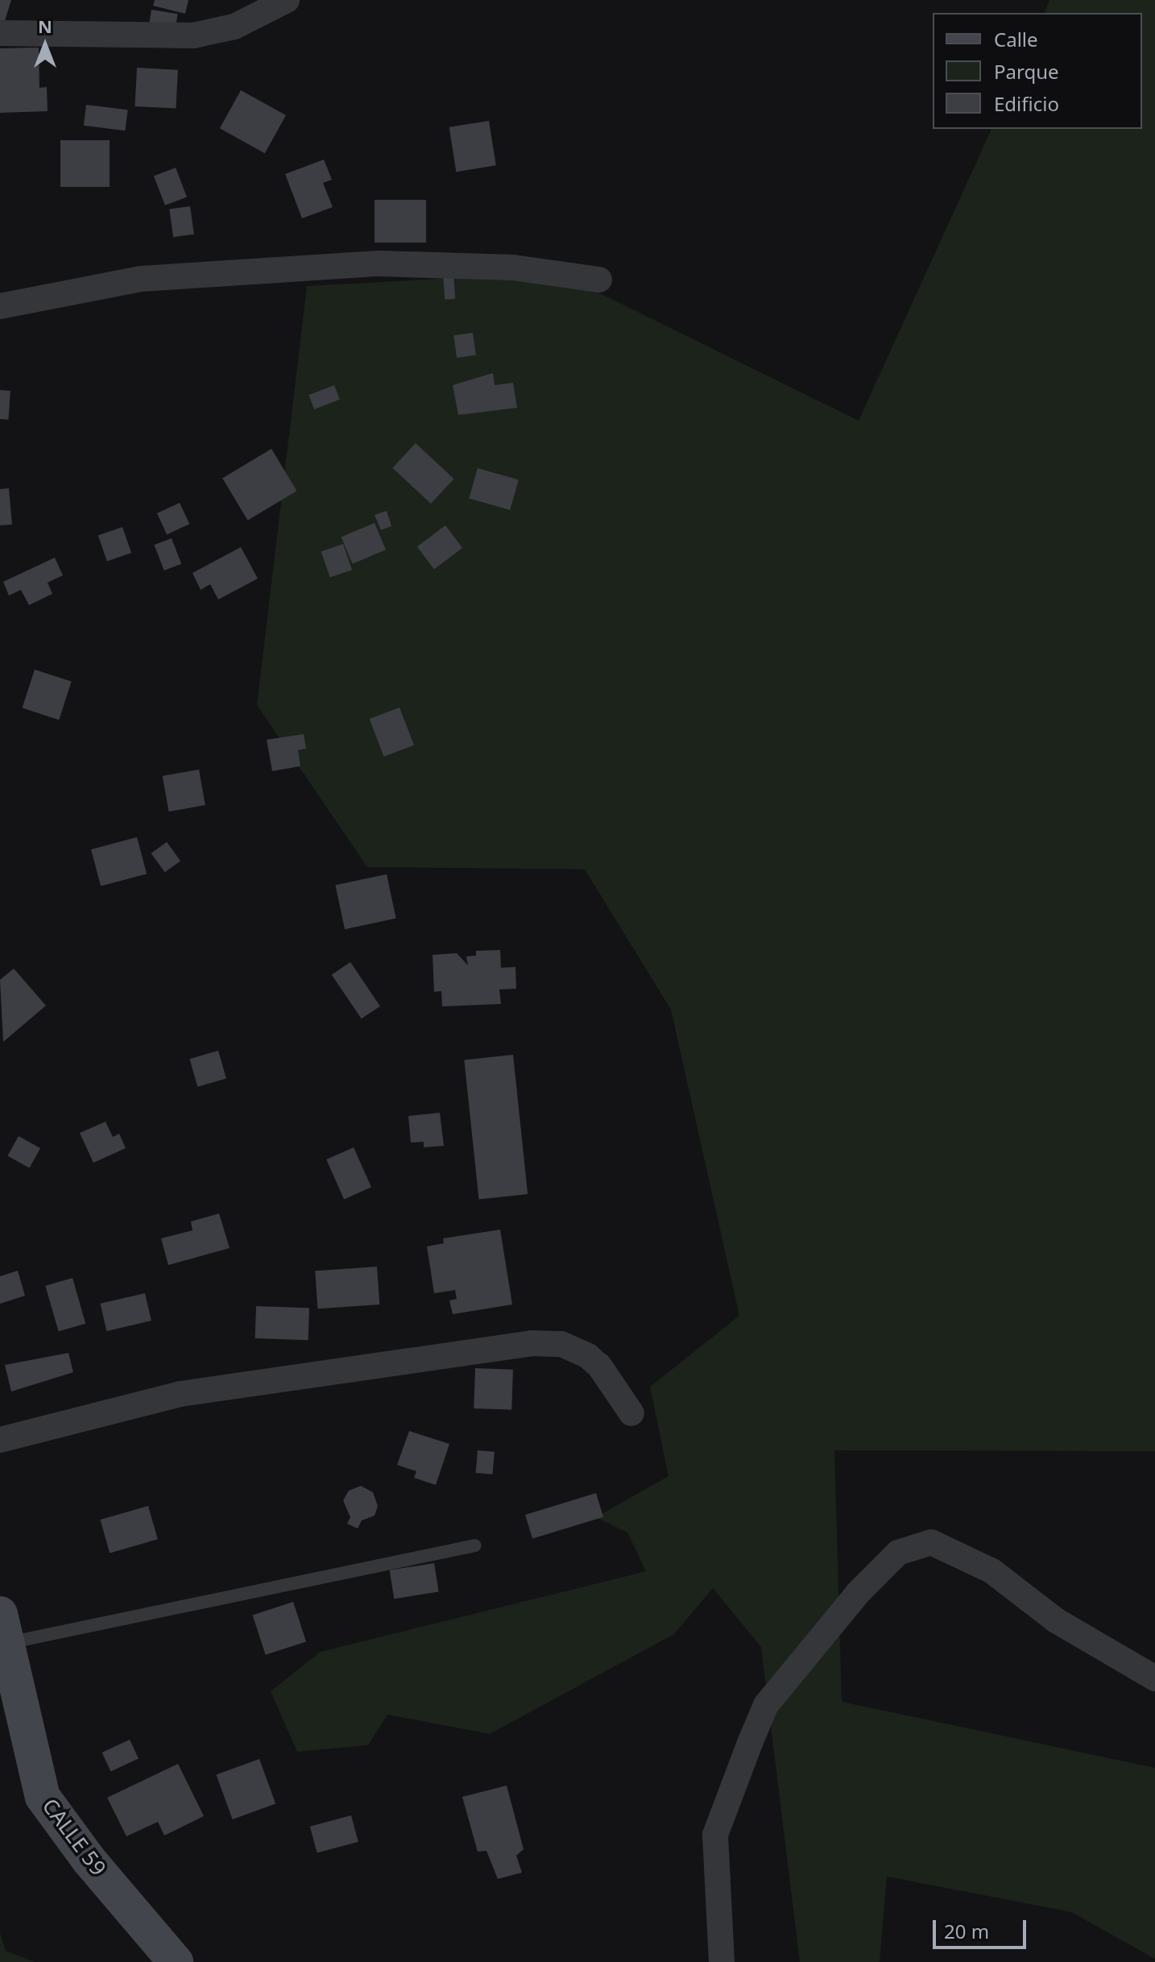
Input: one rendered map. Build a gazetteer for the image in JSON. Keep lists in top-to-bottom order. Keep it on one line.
{"streets":{"street":["CALLE 59"]},"legend":["Calle","Parque","Edificio"],"scale_bar":"20 m","north":"top"}
